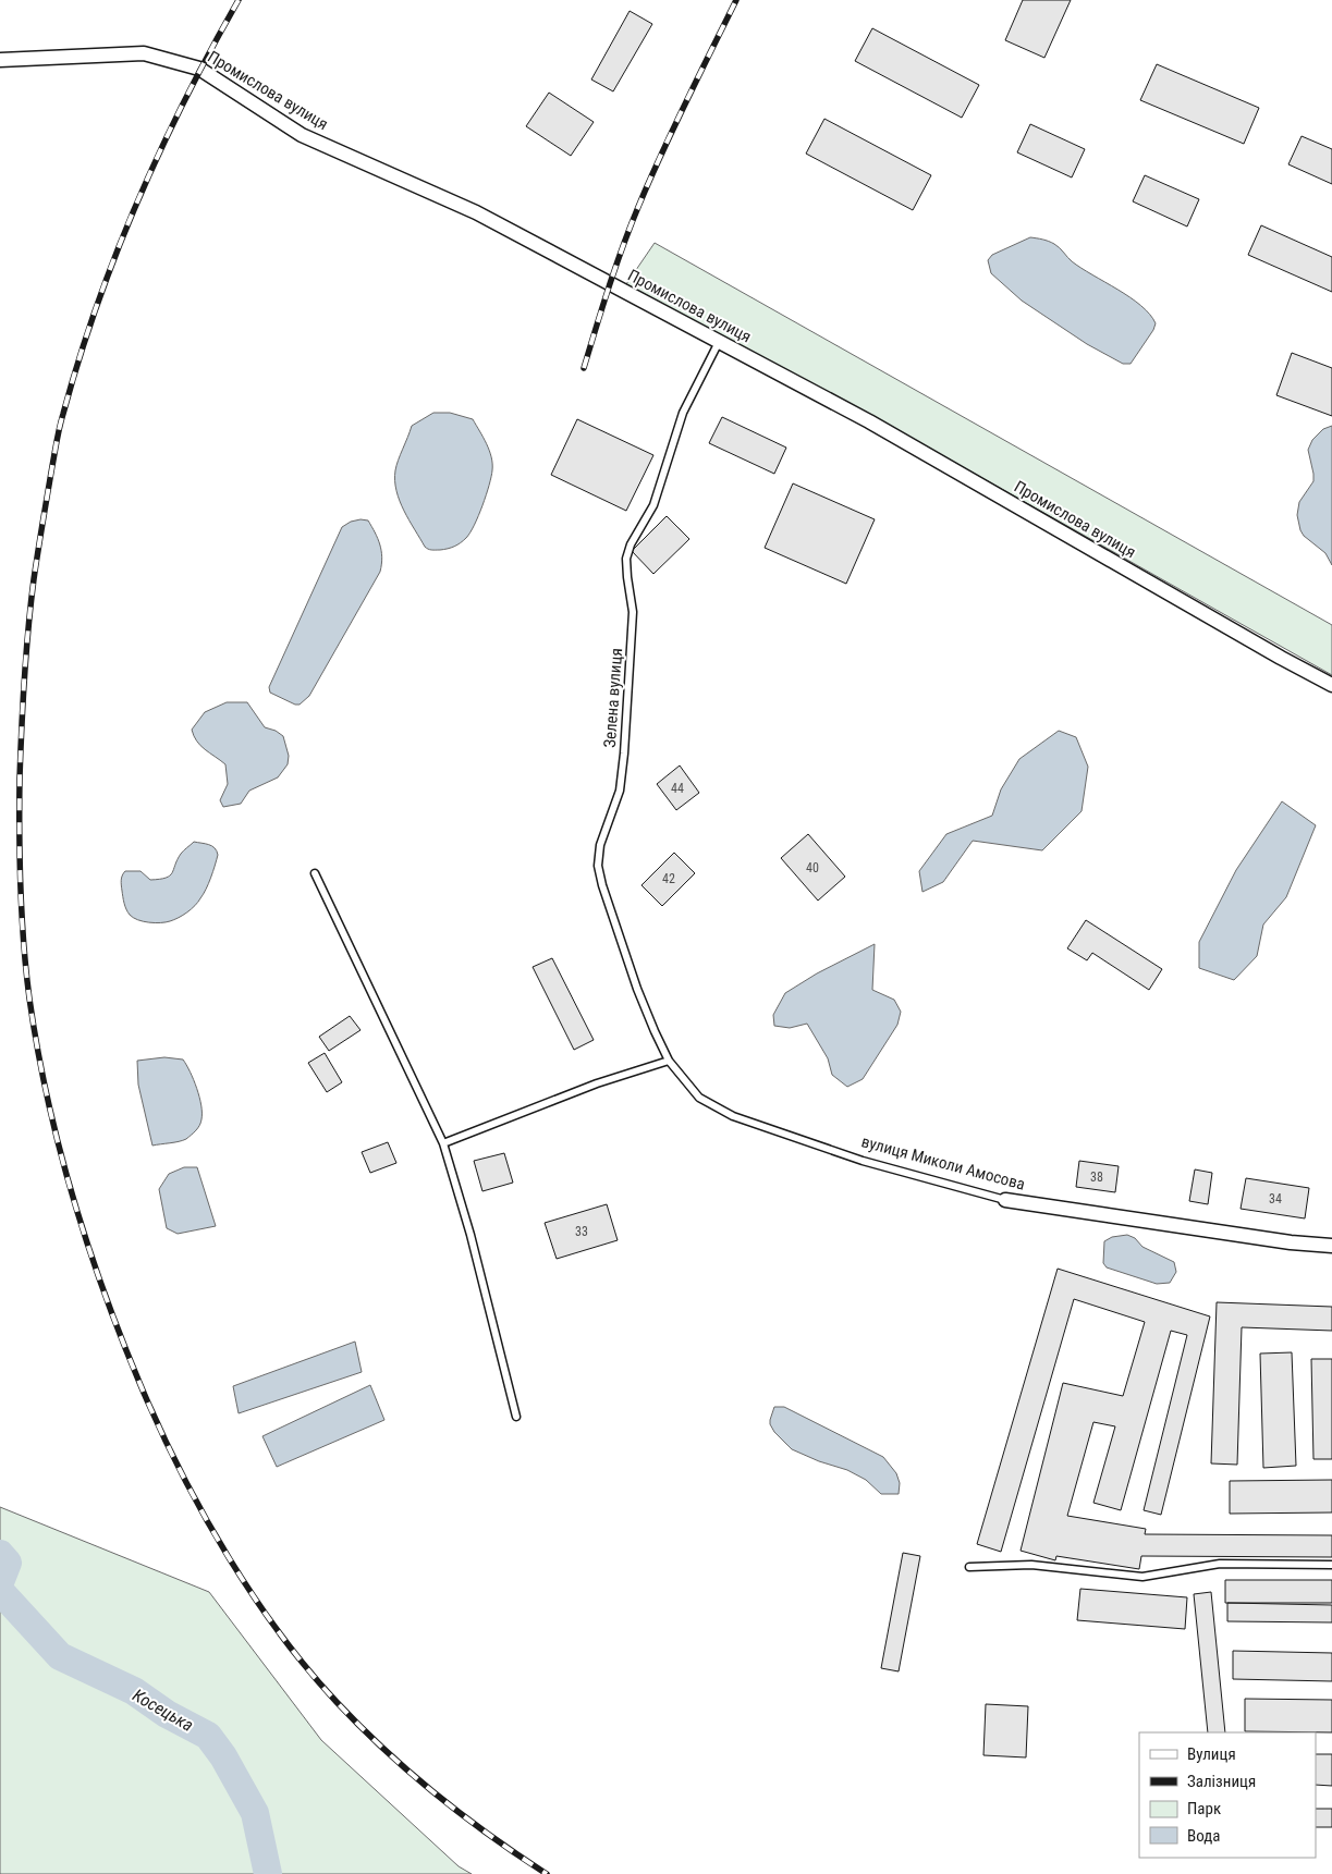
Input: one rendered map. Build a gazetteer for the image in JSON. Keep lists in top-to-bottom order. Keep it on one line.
{"streets":{"street":["Промислова вулиця","вулиця Миколи Амосова"],"lane":["Зелена вулиця"]},"crossings":[["Промислова вулиця","Зелена вулиця"],["Зелена вулиця","вулиця Миколи Амосова"]],"water":["Косецька"],"house_numbers":["44","40","42","38","34","33"],"legend":["Вулиця","Залізниця","Парк","Вода"]}
